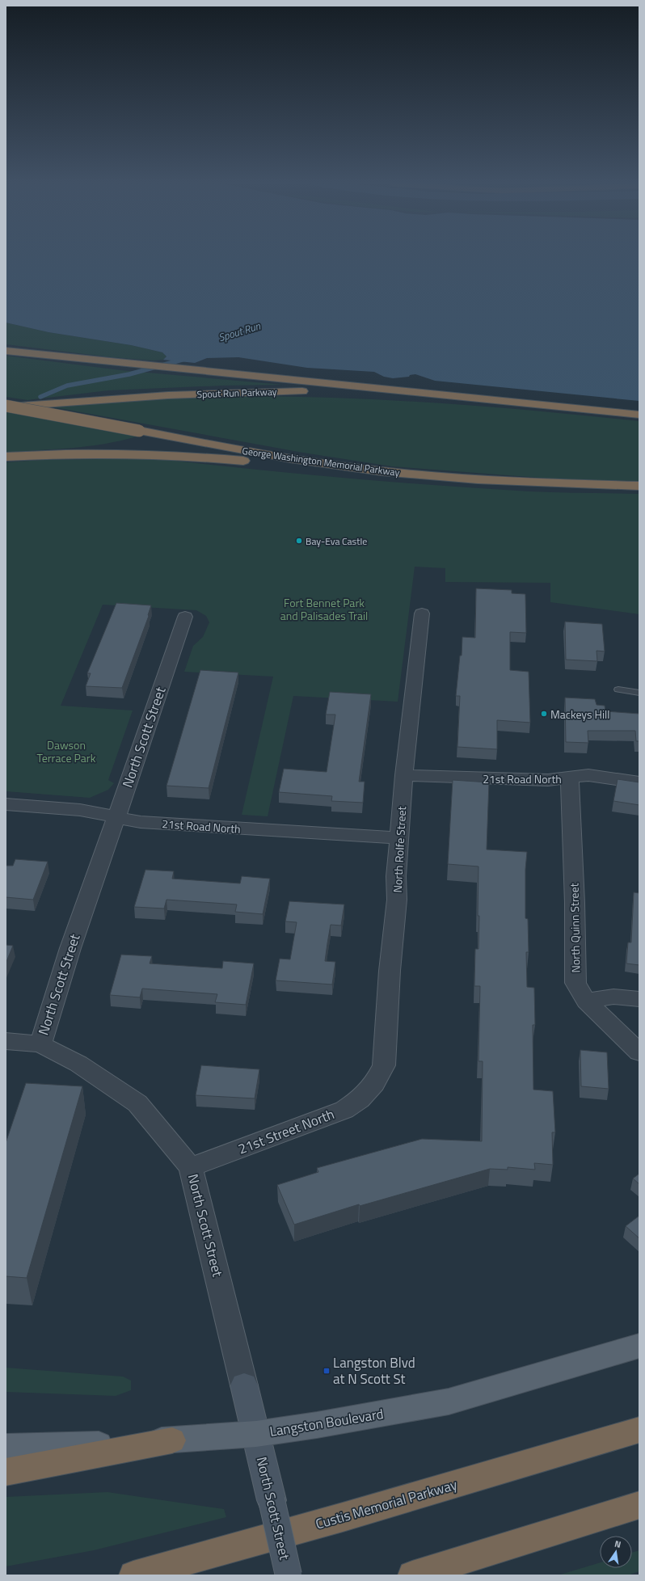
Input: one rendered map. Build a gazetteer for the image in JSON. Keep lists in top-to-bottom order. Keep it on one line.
{"streets":{"highway":["Spout Run Parkway","George Washington Memorial Parkway","Custis Memorial Parkway"],"main road":["Langston Boulevard"],"street":["North Scott Street","21st Road North","North Rolfe Street","North Quinn Street","21st Street North"]},"crossings":[["Spout Run Parkway","George Washington Memorial Parkway"],["North Scott Street","21st Road North"],["North Scott Street","21st Street North"],["North Scott Street","Langston Boulevard"],["21st Road North","North Rolfe Street"],["21st Road North","North Quinn Street"],["North Rolfe Street","21st Street North"]],"water":["Spout Run"],"parks":["Fort Bennet Park and Palisades Trail","Dawson Terrace Park"],"places":{"other":["Bay-Eva Castle","Mackeys Hill"],"transit":["Langston Blvd at N Scott St"]},"north":"top"}
